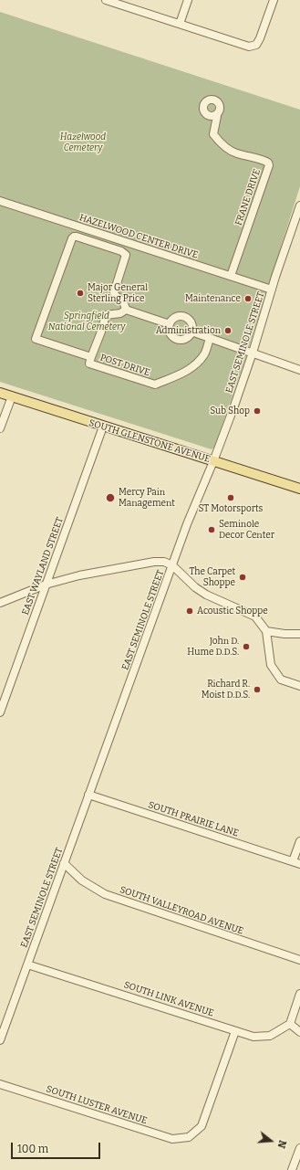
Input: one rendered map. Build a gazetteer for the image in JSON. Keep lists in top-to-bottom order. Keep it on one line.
{"streets":{"main road":["SOUTH GLENSTONE AVENUE"],"street":["FRANE DRIVE","HAZELWOOD CENTER DRIVE","EAST SEMINOLE STREET","POST DRIVE","EAST WAYLAND STREET","SOUTH PRAIRIE LANE","SOUTH VALLEYROAD AVENUE","SOUTH LINK AVENUE","SOUTH LUSTER AVENUE"]},"crossings":[["FRANE DRIVE","HAZELWOOD CENTER DRIVE"],["HAZELWOOD CENTER DRIVE","EAST SEMINOLE STREET"],["EAST SEMINOLE STREET","SOUTH GLENSTONE AVENUE"],["EAST SEMINOLE STREET","SOUTH PRAIRIE LANE"],["EAST SEMINOLE STREET","SOUTH VALLEYROAD AVENUE"],["EAST SEMINOLE STREET","SOUTH LINK AVENUE"],["SOUTH GLENSTONE AVENUE","EAST WAYLAND STREET"],["SOUTH LINK AVENUE","SOUTH LUSTER AVENUE"]],"parks":["Hazelwood Cemetery","Springfield National Cemetery"],"places":["Major General Sterling Price","Maintenance","Administration","Sub Shop","Mercy Pain Management","ST Motorsports","Seminole Decor Center","The Carpet Shoppe","Acoustic Shoppe","John D. Hume D.D.S.","Richard R. Moist D.D.S."],"scale_bar":"100 m","north":"right"}
